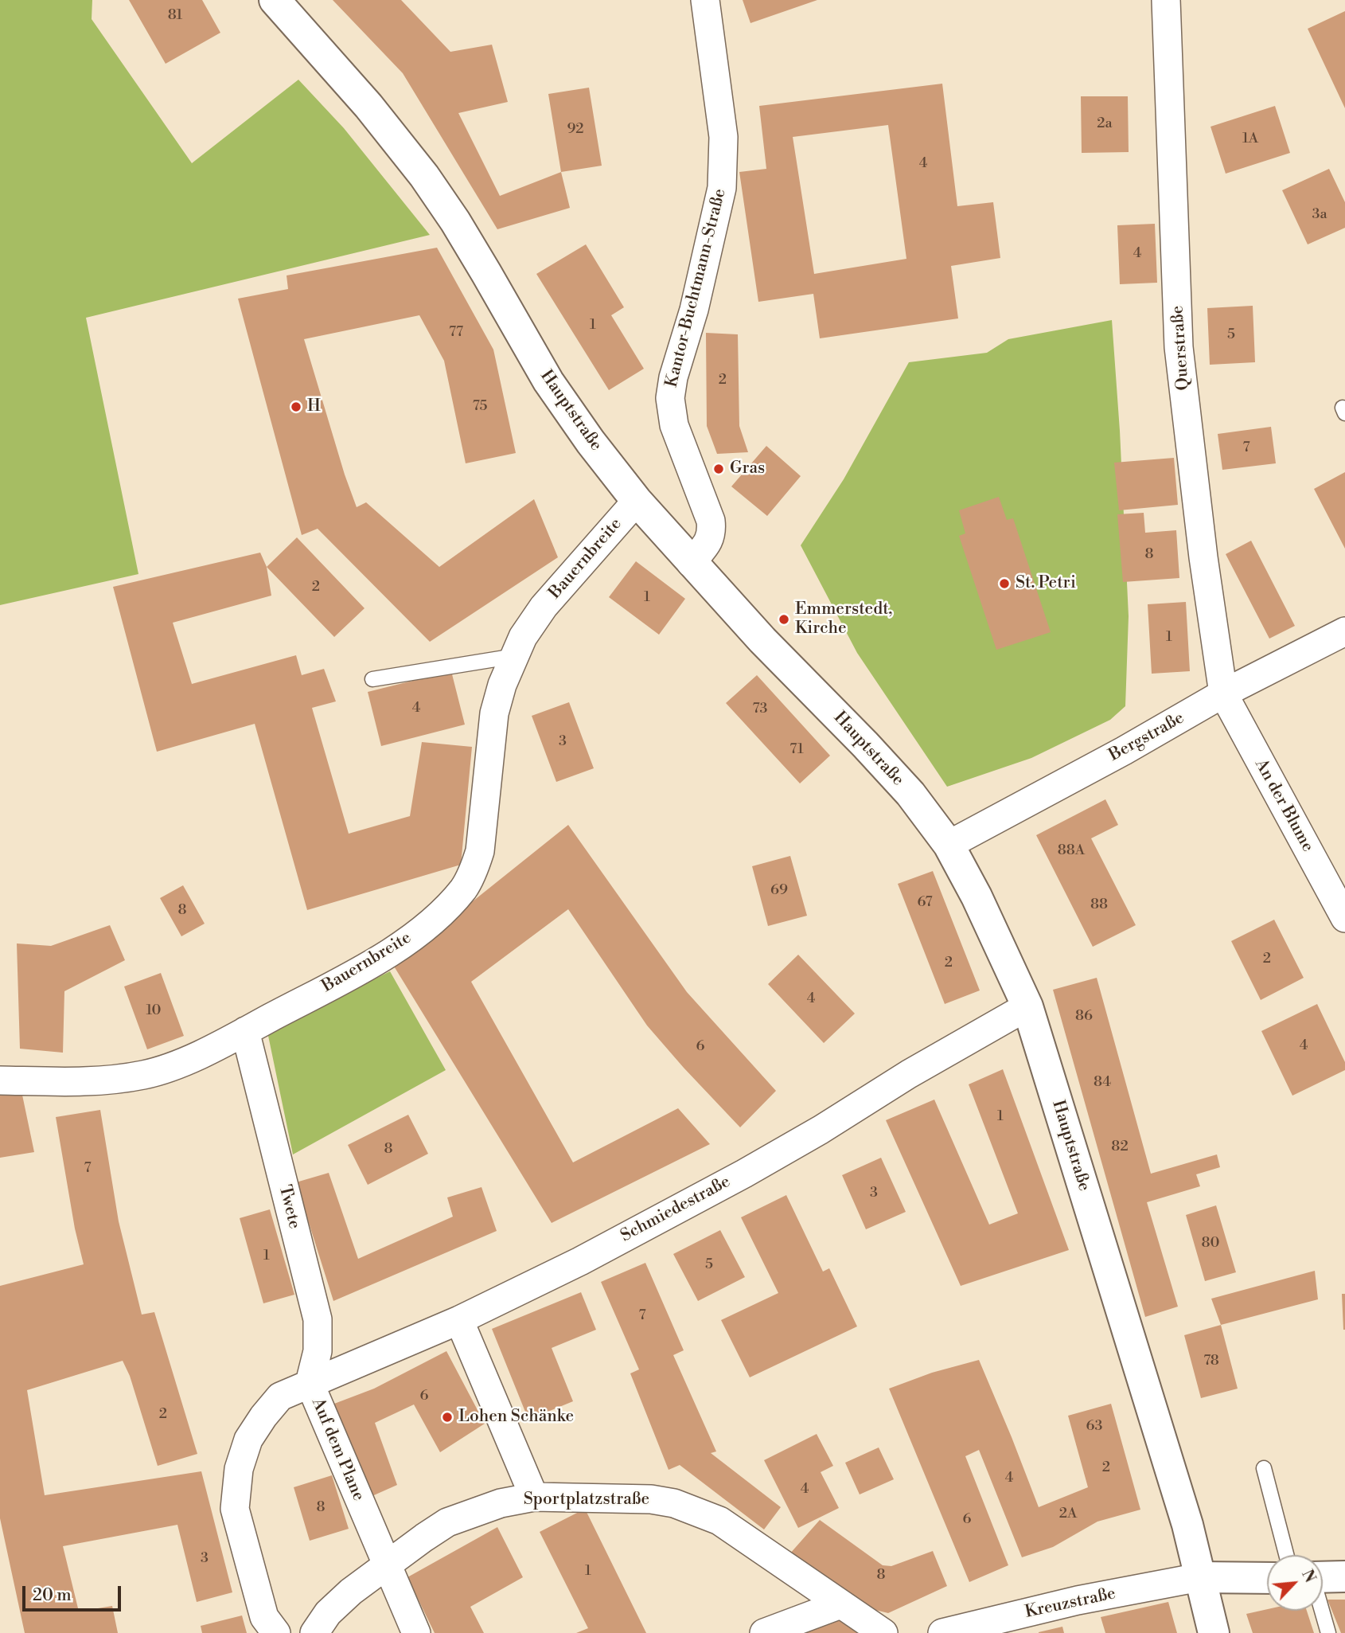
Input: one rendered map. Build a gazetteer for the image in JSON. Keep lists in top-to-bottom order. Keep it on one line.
{"streets":{"main road":["Hauptstraße"],"street":["Kantor-Buchtmann-Straße","Querstraße","Bauernbreite","Bergstraße","An der Blume","Twete","Schmiedestraße","Auf dem Plane","Sportplatzstraße","Kreuzstraße"]},"crossings":[["Kantor-Buchtmann-Straße","Hauptstraße"],["Querstraße","Bergstraße"],["Querstraße","An der Blume"],["Hauptstraße","Bauernbreite"],["Hauptstraße","Bergstraße"],["Hauptstraße","Schmiedestraße"],["Hauptstraße","Kreuzstraße"],["Bauernbreite","Twete"],["Bergstraße","An der Blume"],["Twete","Schmiedestraße"],["Twete","Auf dem Plane"],["Schmiedestraße","Auf dem Plane"],["Auf dem Plane","Sportplatzstraße"]],"places":["H","Gras","St. Petri","Emmerstedt, Kirche","Lohen Schänke"],"house_numbers":["81","2a","92","1A","4","3a","4","1","77","5","2","75","7","8","2","1","1","4","73","3","71","88A","69","67","88","8","2","2","4","10","86","4","6","84","1","82","8","7","3","80","1","5","7","78","6","2","63","2","4","4","8","2A","6","3","1","8"],"scale_bar":"20 m","north":"top right"}
